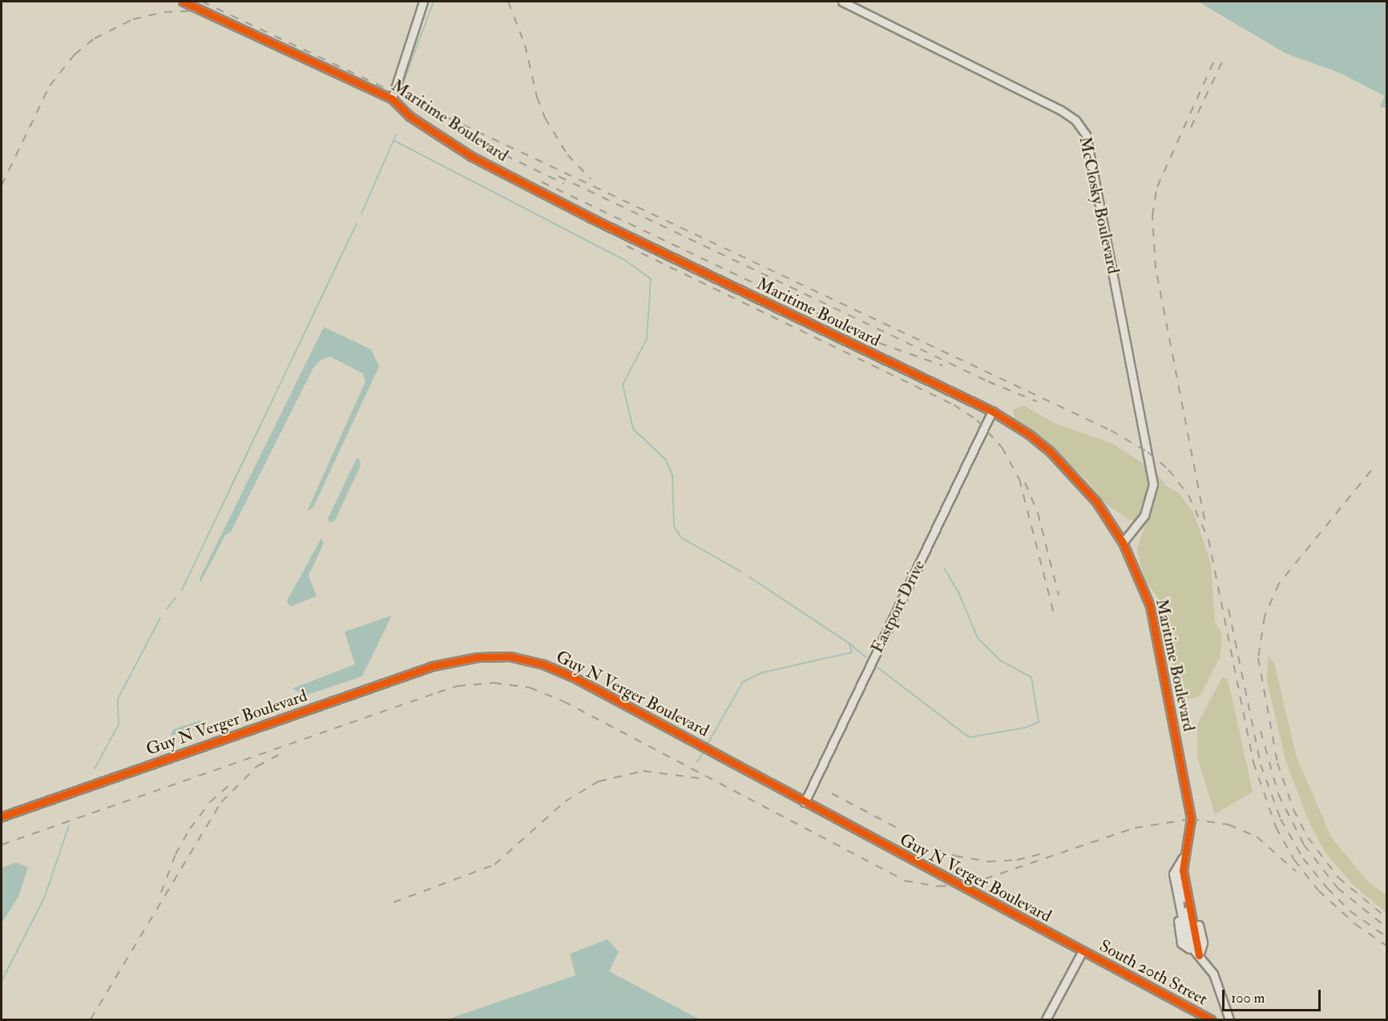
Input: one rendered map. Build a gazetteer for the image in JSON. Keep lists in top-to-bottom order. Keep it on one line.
{"streets":{"street":["Maritime Boulevard","McClosky Boulevard","Eastport Drive","Guy N Verger Boulevard","South 20th Street"]},"crossings":[["Maritime Boulevard","McClosky Boulevard"],["Maritime Boulevard","Eastport Drive"],["Eastport Drive","Guy N Verger Boulevard"],["Guy N Verger Boulevard","South 20th Street"]],"scale_bar":"100 m"}
